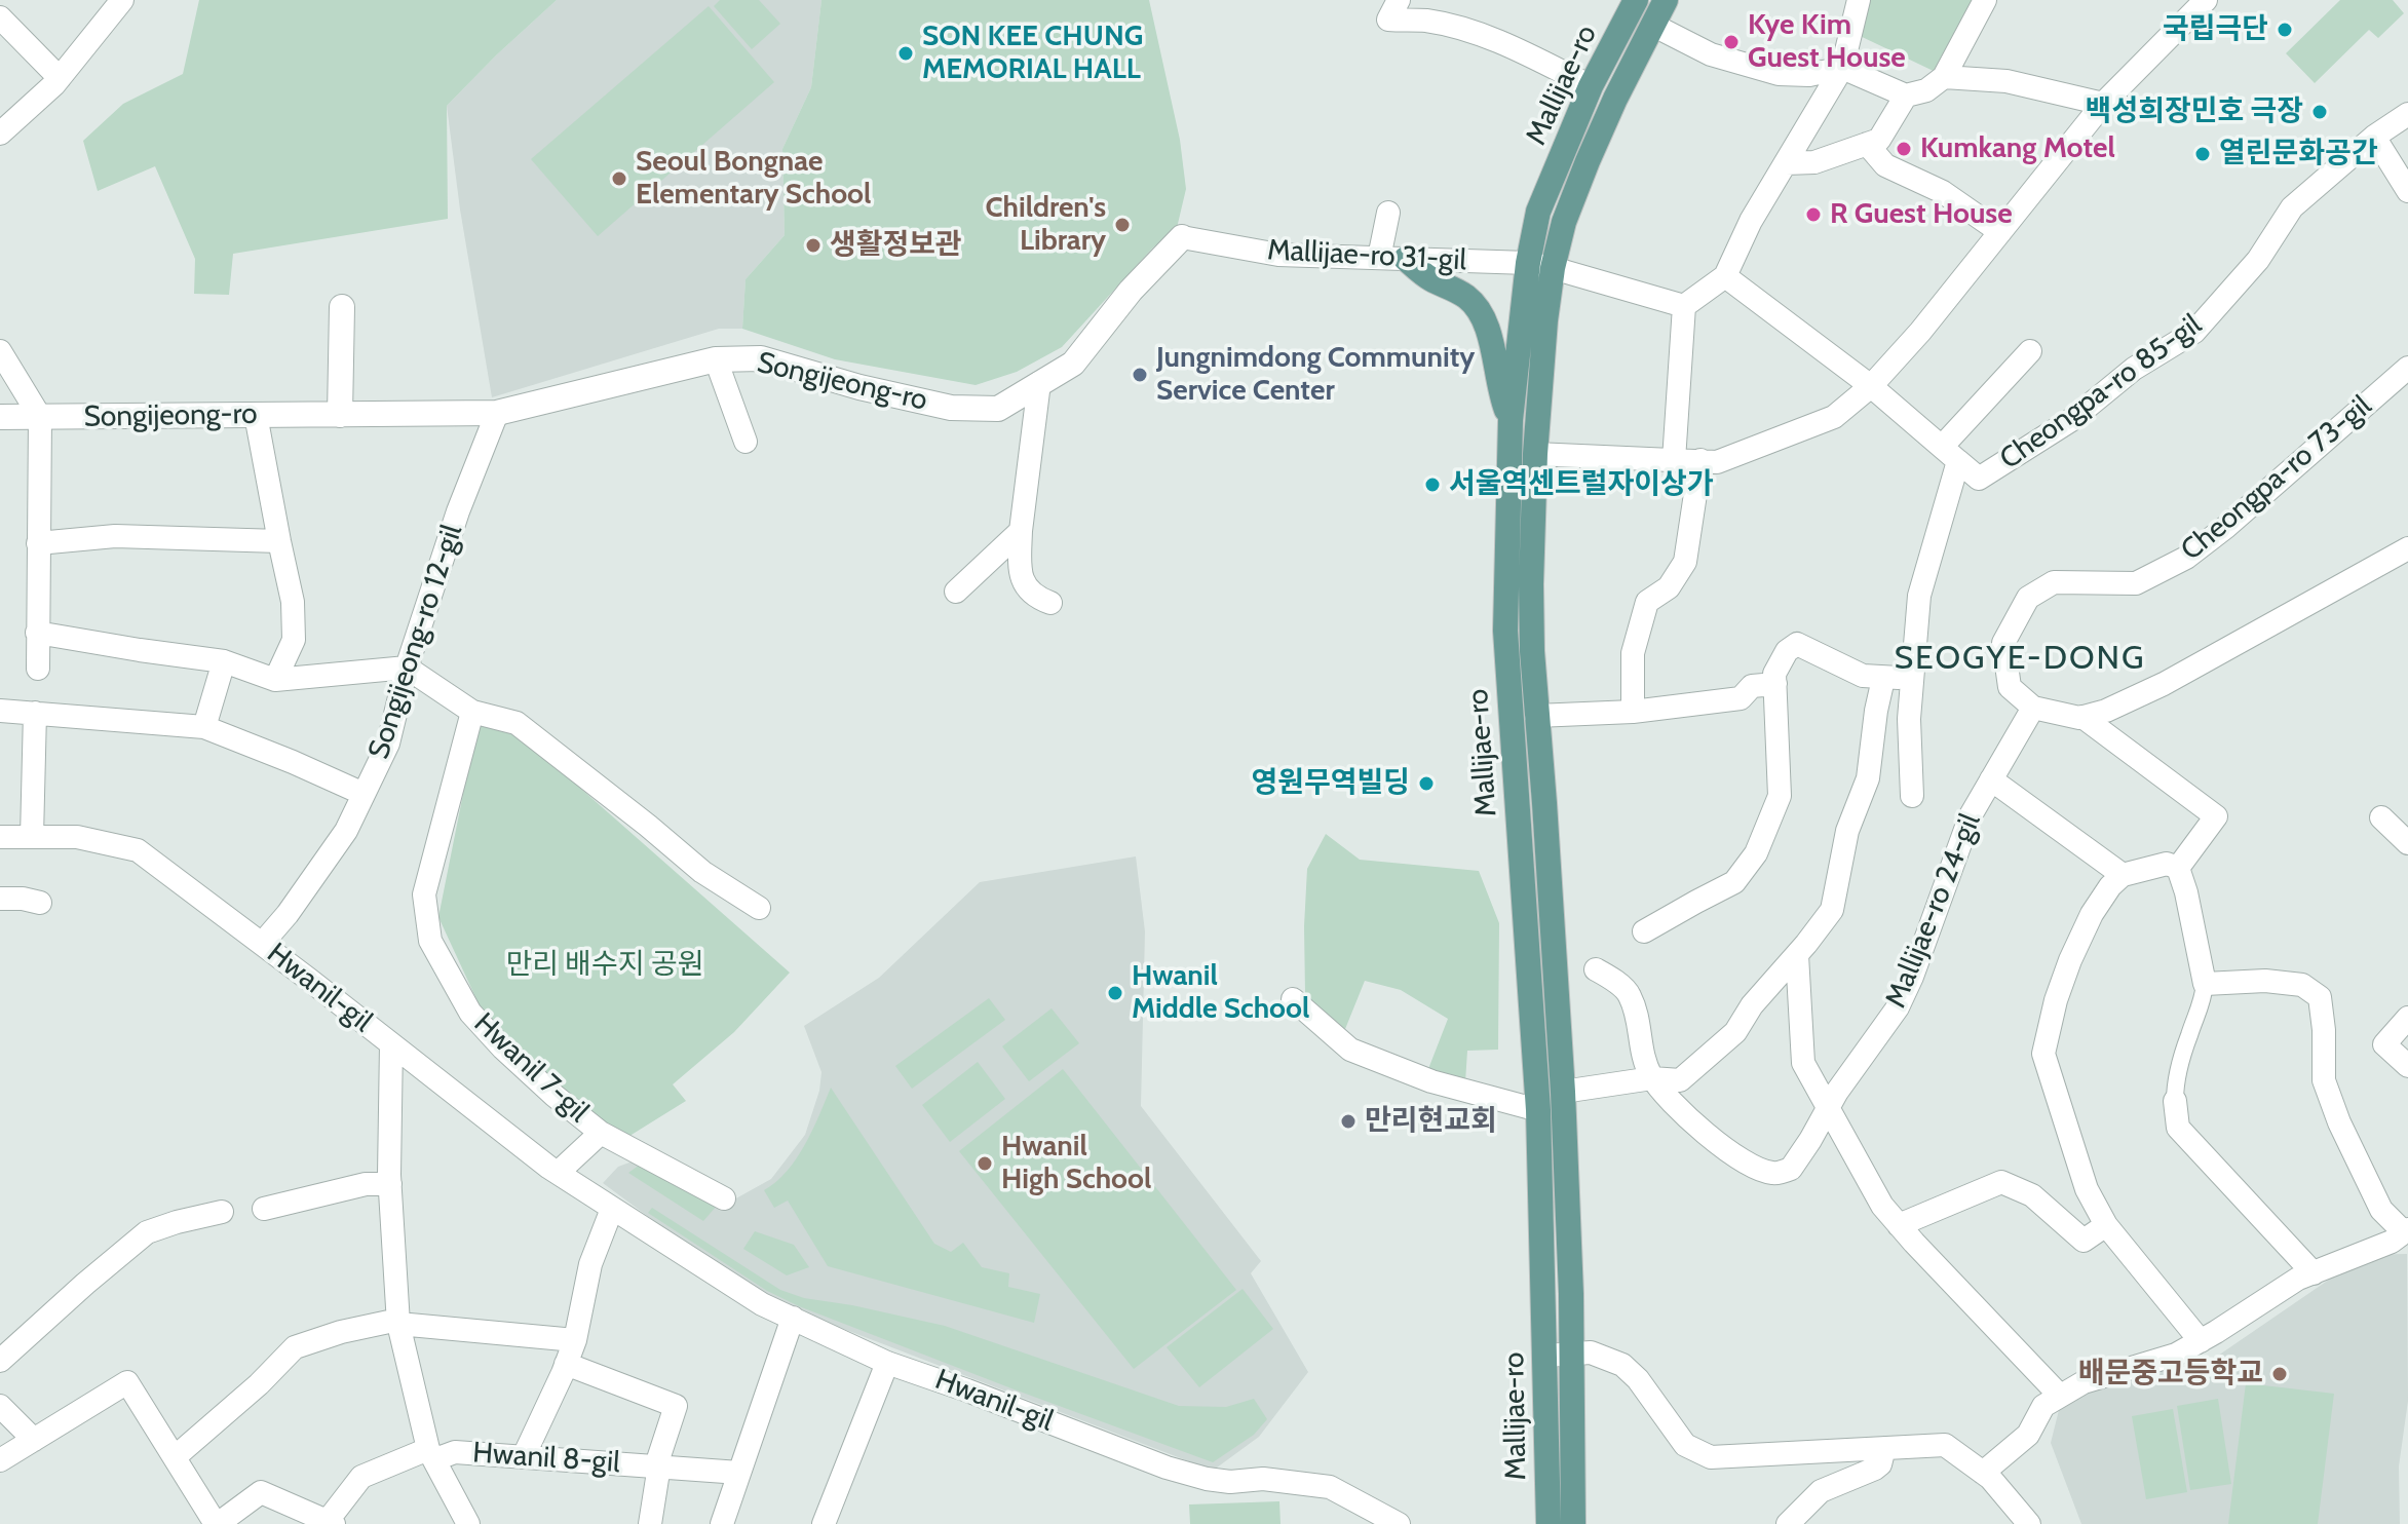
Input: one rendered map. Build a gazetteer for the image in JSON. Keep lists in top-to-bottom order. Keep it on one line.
{"streets":{"main road":["Mallijae-ro"],"street":["Mallijae-ro 31-gil","Songijeong-ro","Cheongpa-ro 85-gil","Cheongpa-ro 73-gil","Songijeong-ro 12-gil","Mallijae-ro 24-gil","Hwanil-gil","Hwanil 7-gil","Hwanil 8-gil"]},"crossings":[["Mallijae-ro","Mallijae-ro 31-gil"],["Mallijae-ro 31-gil","Songijeong-ro"],["Songijeong-ro","Songijeong-ro 12-gil"],["Cheongpa-ro 73-gil","Mallijae-ro 24-gil"],["Songijeong-ro 12-gil","Hwanil-gil"],["Hwanil-gil","Hwanil 7-gil"]],"districts":["SEOGYE-DONG"],"parks":["만리 배수지 공원"],"places":["국립극단","Kye Kim Guest House","SON KEE CHUNG MEMORIAL HALL","백성희장민호 극장","Kumkang Motel","열린문화공간","Seoul Bongnae Elementary School","R Guest House","Children's Library","생활정보관","Jungnimdong Community Service Center","서울역센트럴자이상가","영원무역빌딩","Hwanil Middle School","만리현교회","Hwanil High School","배문중고등학교"]}
